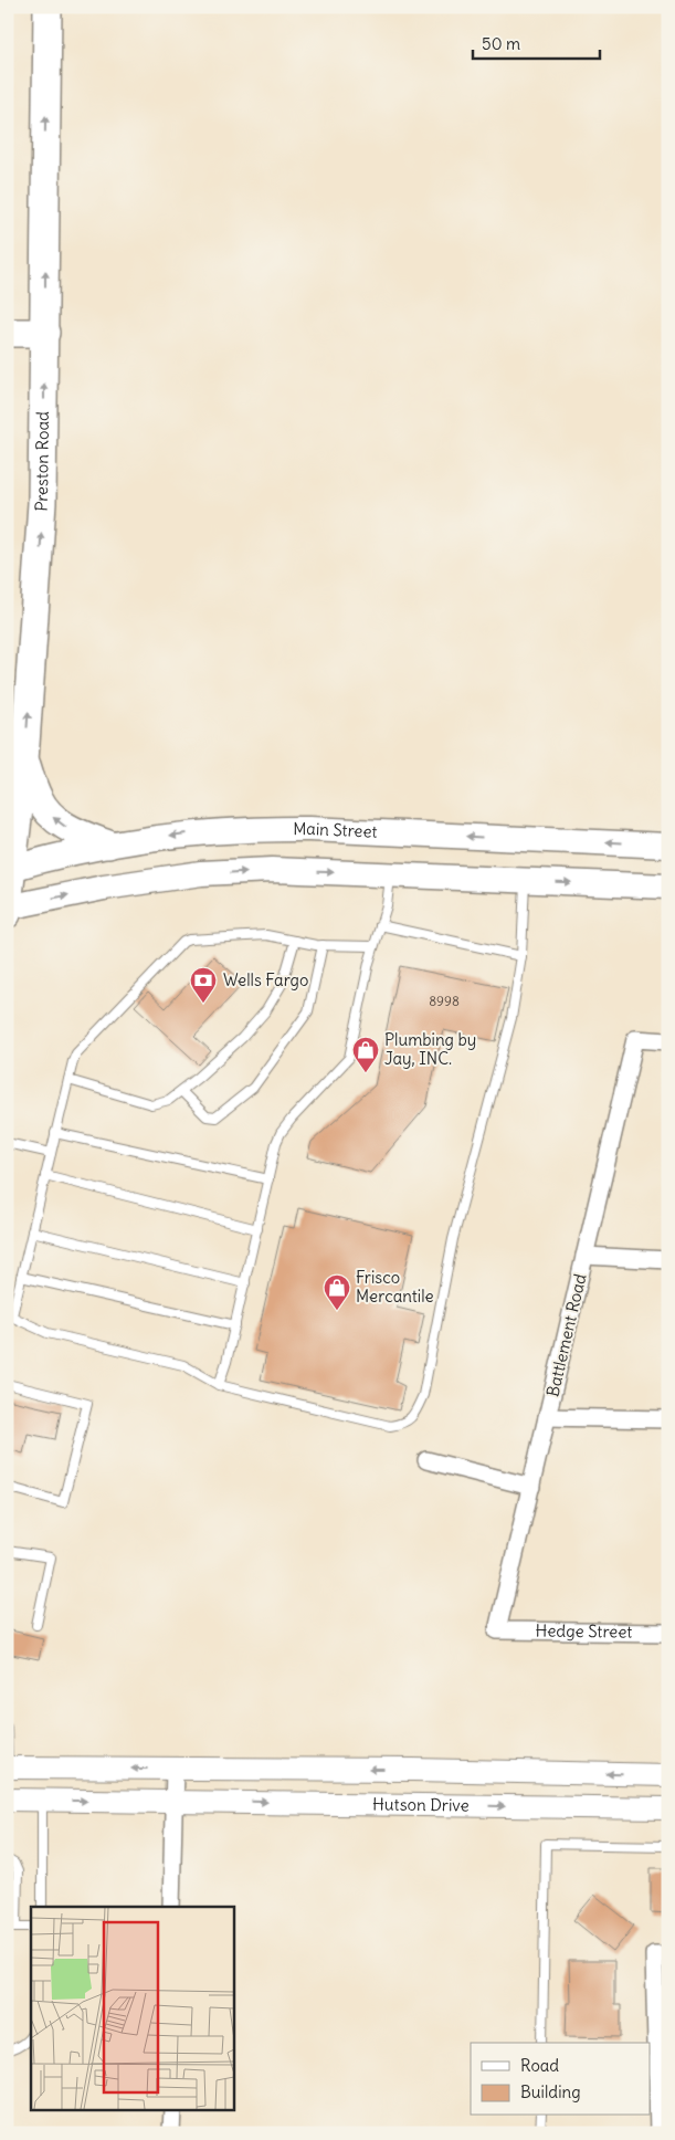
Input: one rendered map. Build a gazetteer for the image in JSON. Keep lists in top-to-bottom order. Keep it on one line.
{"streets":{"main road":["Preston Road","Main Street"],"street":["Battlement Road","Hedge Street","Hutson Drive"]},"crossings":[["Preston Road","Main Street"],["Battlement Road","Hedge Street"]],"one_way":["Preston Road"],"places":{"bank":["Wells Fargo"],"shop":["Plumbing by Jay, INC.","Frisco Mercantile"]},"house_numbers":["8998"],"legend":["Road","Building"],"scale_bar":"50 m"}
